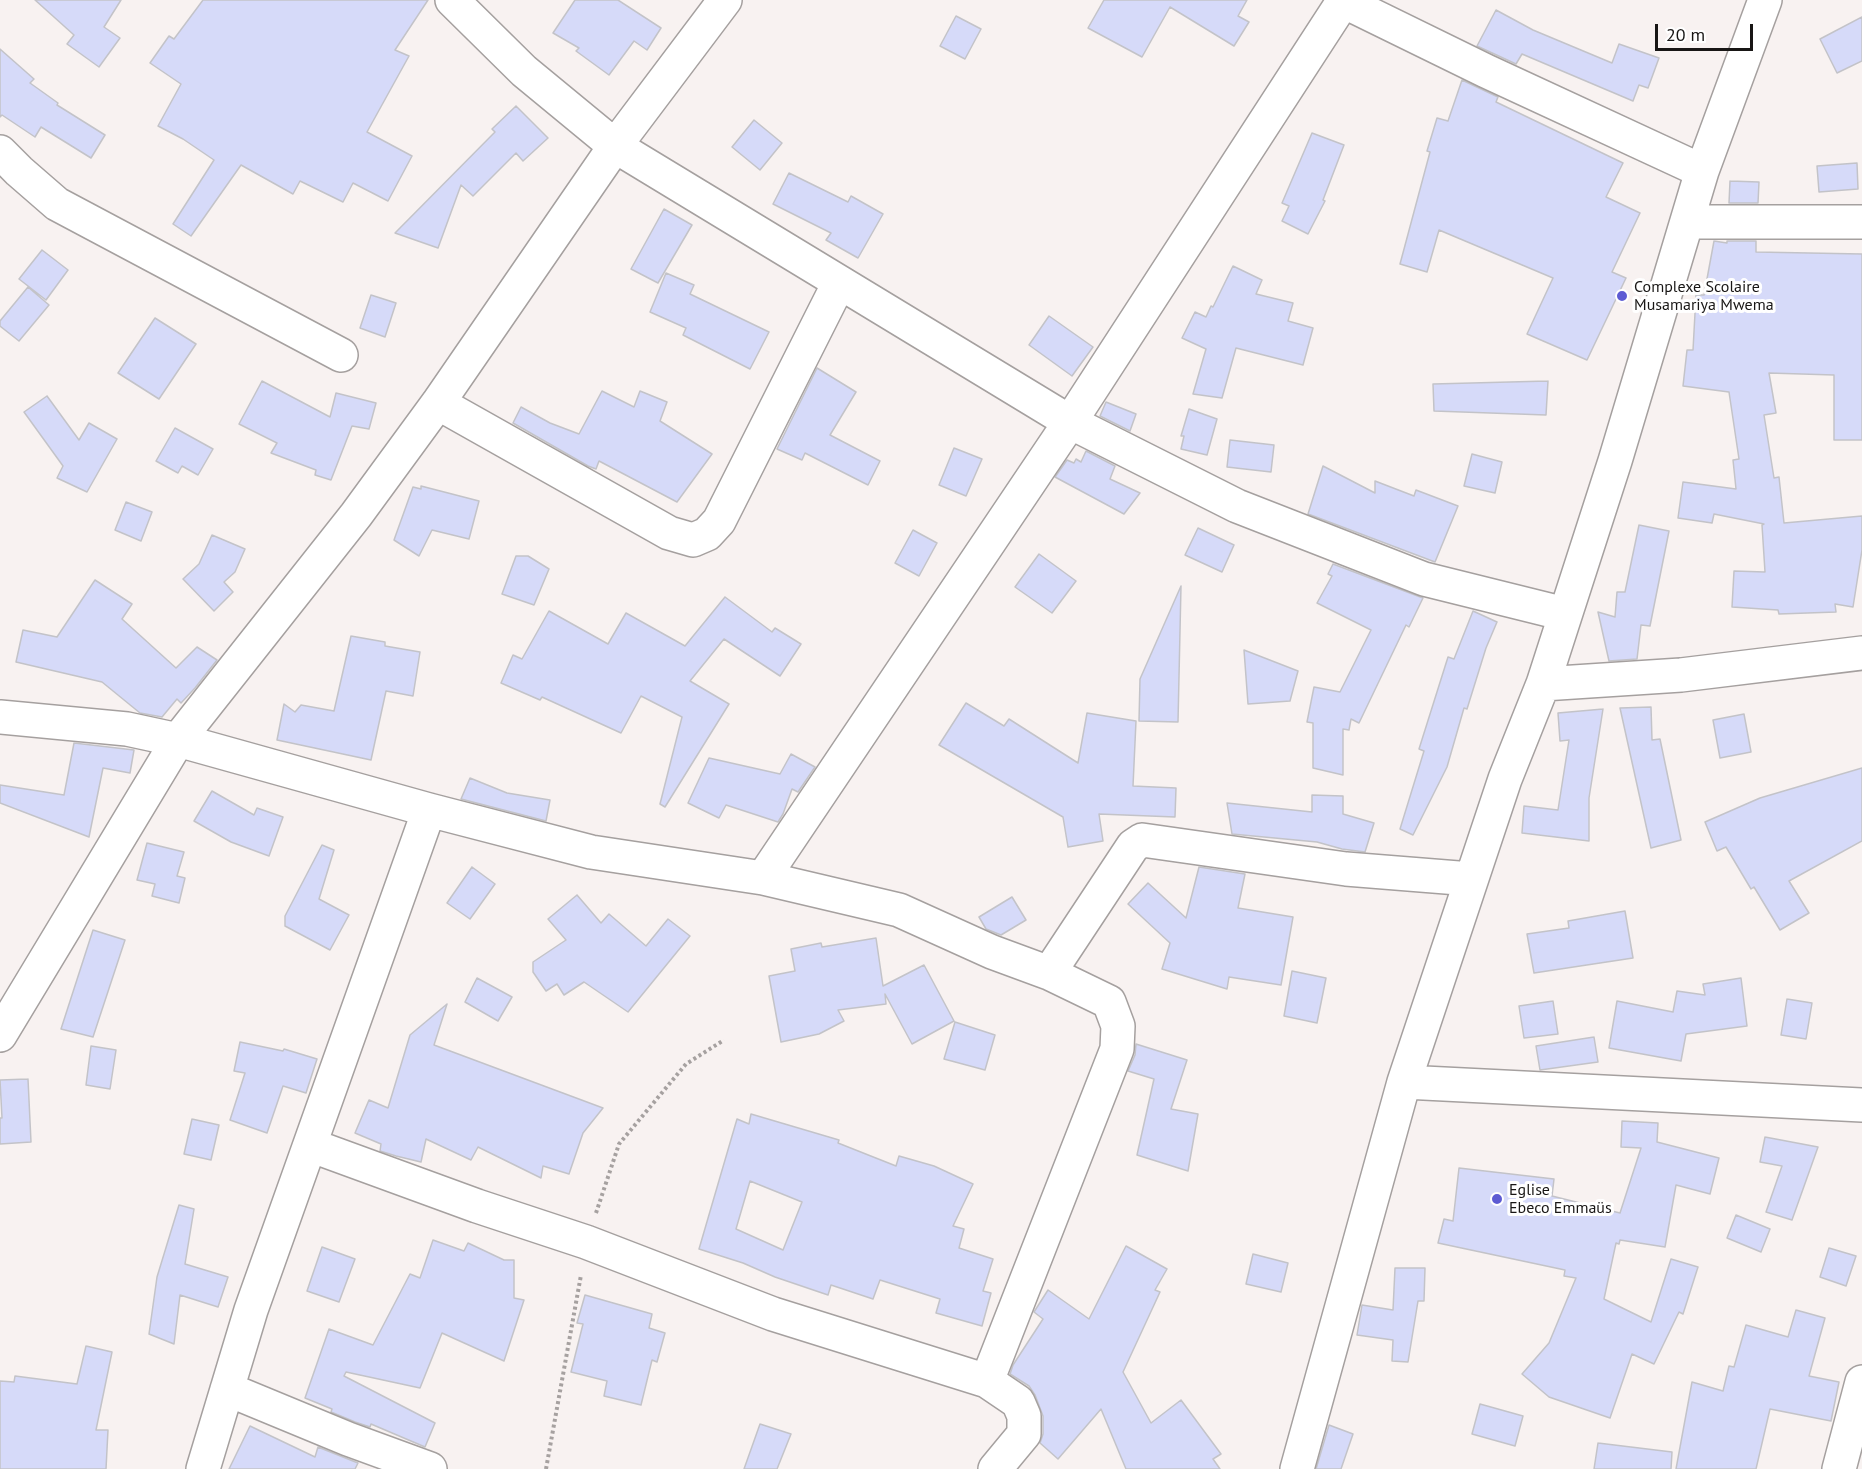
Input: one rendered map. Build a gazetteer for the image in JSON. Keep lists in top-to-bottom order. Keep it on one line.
{"places":["Complexe Scolaire Musamariya Mwema","Eglise Ebeco Emmaüs"],"scale_bar":"20 m"}
